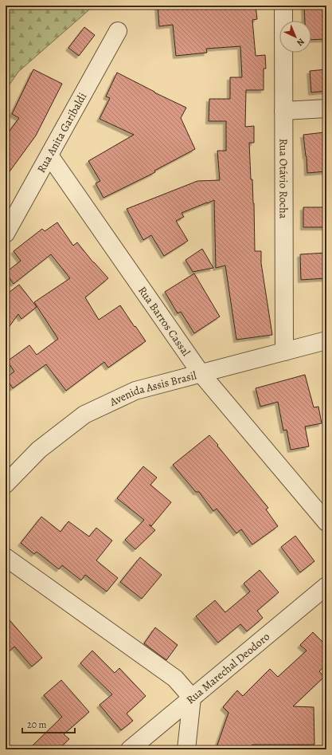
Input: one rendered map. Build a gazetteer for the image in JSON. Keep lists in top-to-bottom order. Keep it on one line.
{"streets":{"street":["Rua Anita Garibaldi","Rua Otávio Rocha","Rua Barros Cassal","Avenida Assis Brasil","Rua Marechal Deodoro"]},"crossings":[["Rua Anita Garibaldi","Rua Barros Cassal"],["Rua Otávio Rocha","Avenida Assis Brasil"],["Rua Barros Cassal","Avenida Assis Brasil"]],"scale_bar":"20 m","north":"bottom right"}
